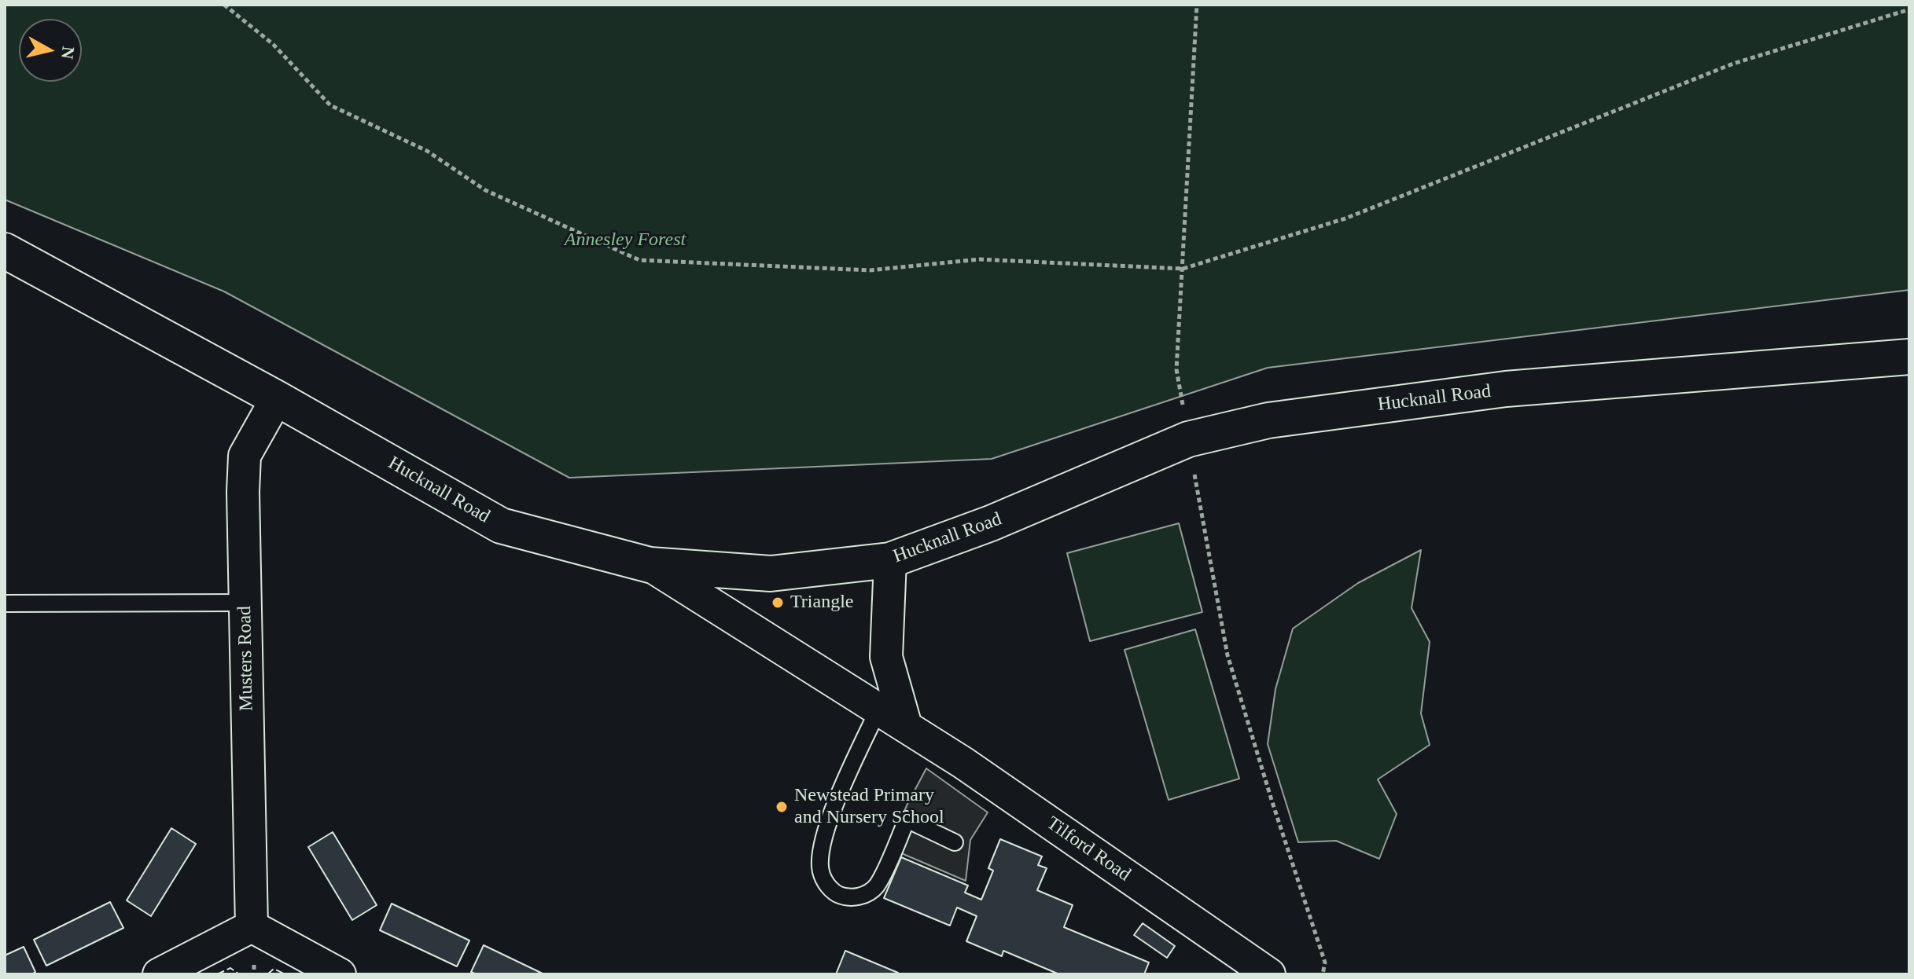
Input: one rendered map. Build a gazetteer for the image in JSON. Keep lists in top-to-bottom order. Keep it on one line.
{"streets":{"street":["Hucknall Road","Musters Road","Tilford Road"]},"crossings":[["Hucknall Road","Musters Road"],["Hucknall Road","Tilford Road"]],"parks":["Annesley Forest"],"places":["Triangle","Newstead Primary and Nursery School"],"north":"right"}
